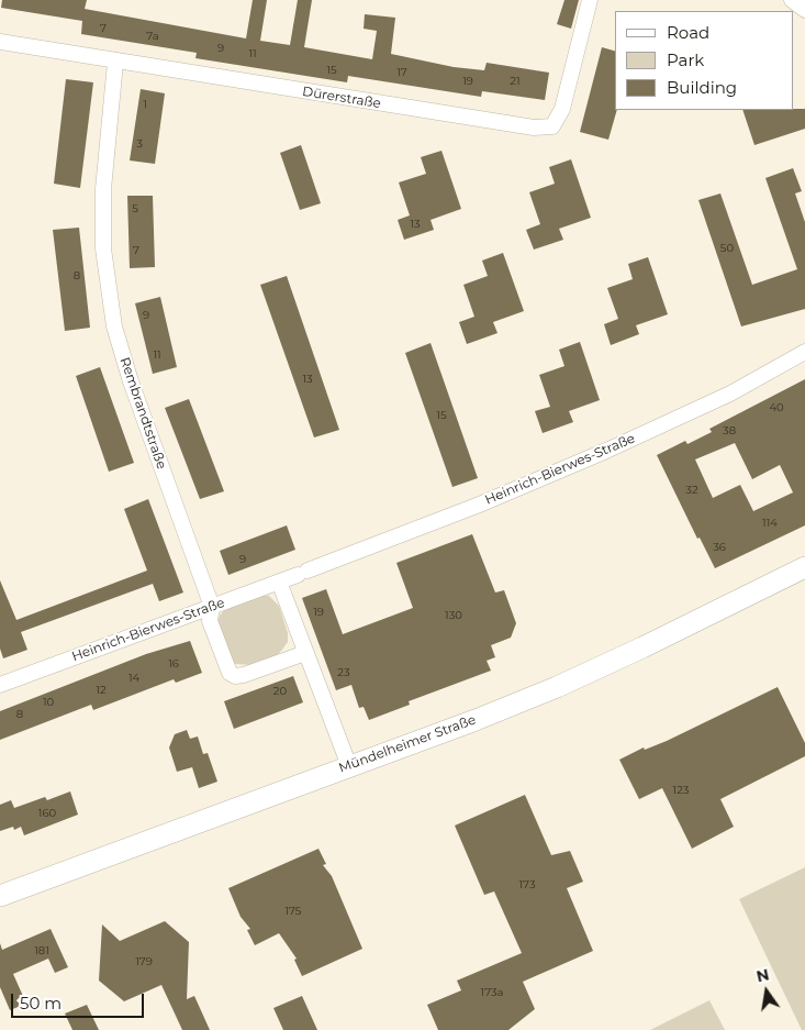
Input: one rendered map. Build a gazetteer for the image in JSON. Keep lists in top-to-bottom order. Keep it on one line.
{"streets":{"main road":["Mündelheimer Straße"],"street":["Dürerstraße","Rembrandtstraße","Heinrich-Bierwes-Straße"]},"crossings":[["Dürerstraße","Rembrandtstraße"],["Rembrandtstraße","Heinrich-Bierwes-Straße"]],"house_numbers":["7","7a","9","11","15","17","19","21","1","3","5","13","50","7","8","9","11","13","40","15","38","32","114","36","9","19","130","16","23","14","12","20","10","8","123","160","173","175","181","179","173a"],"legend":["Road","Park","Building"],"scale_bar":"50 m","north":"top"}
